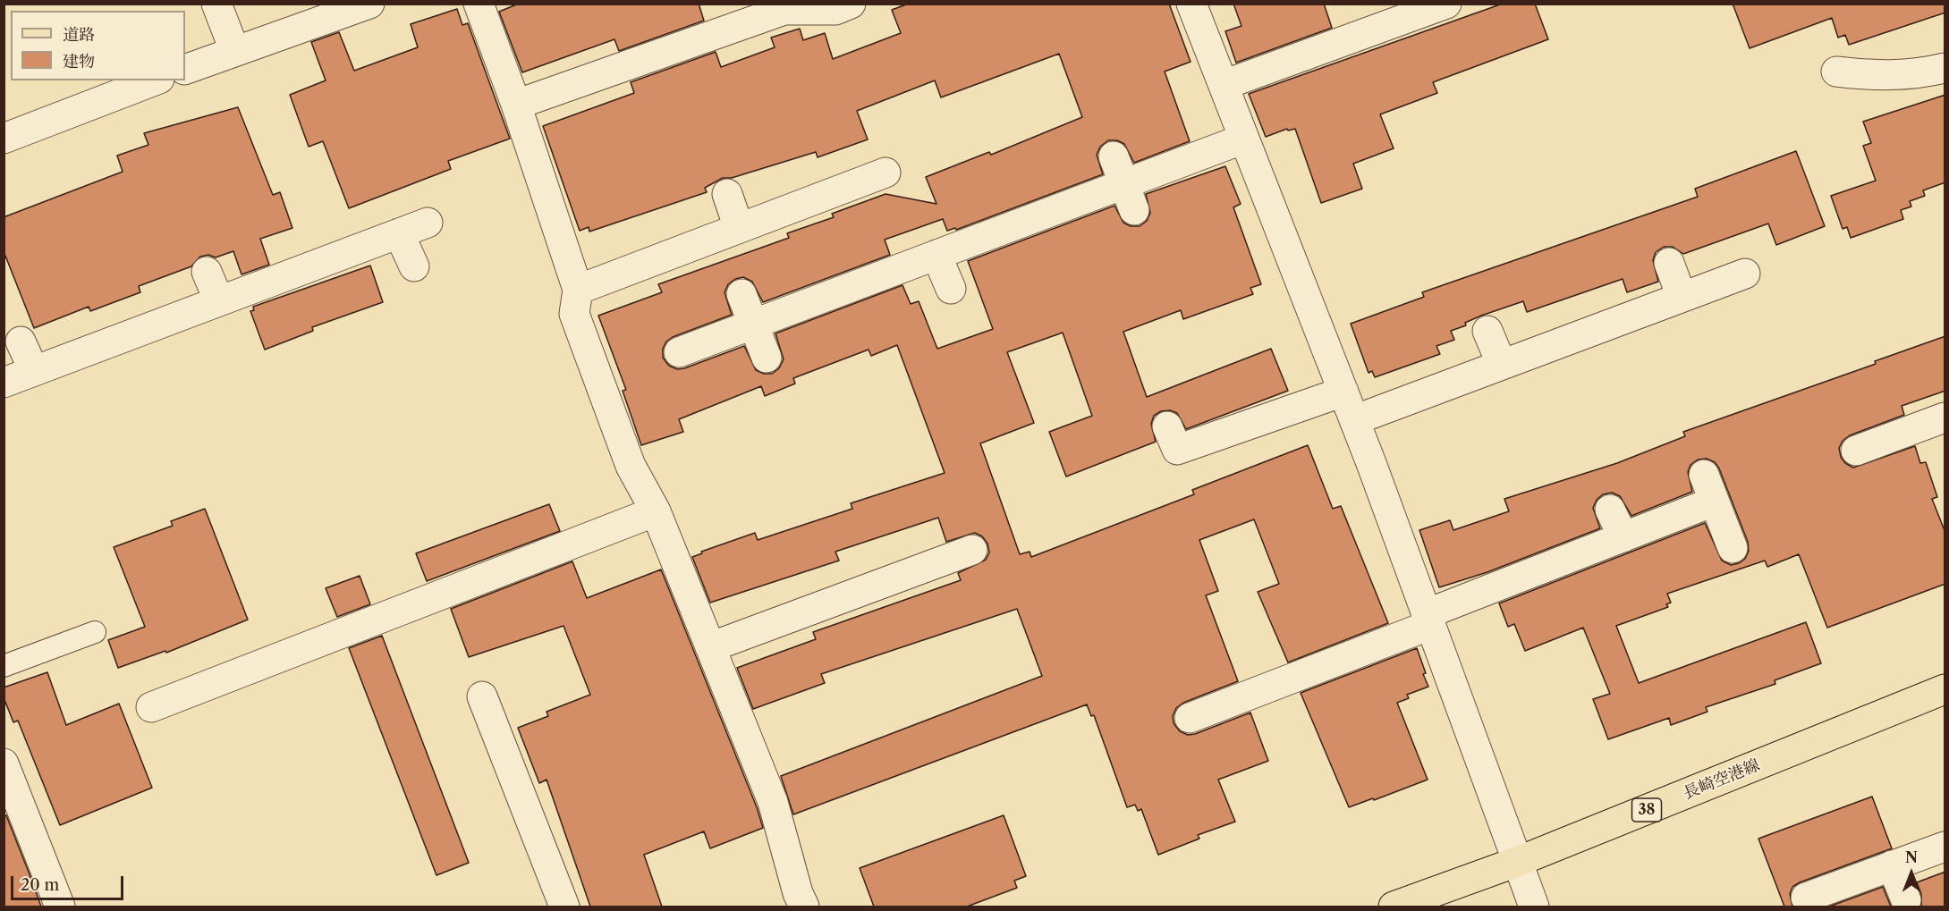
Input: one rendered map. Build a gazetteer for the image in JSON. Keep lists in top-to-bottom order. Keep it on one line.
{"streets":{"main road":["長崎空港線","38"]},"legend":["道路","建物"],"scale_bar":"20 m","north":"top"}
